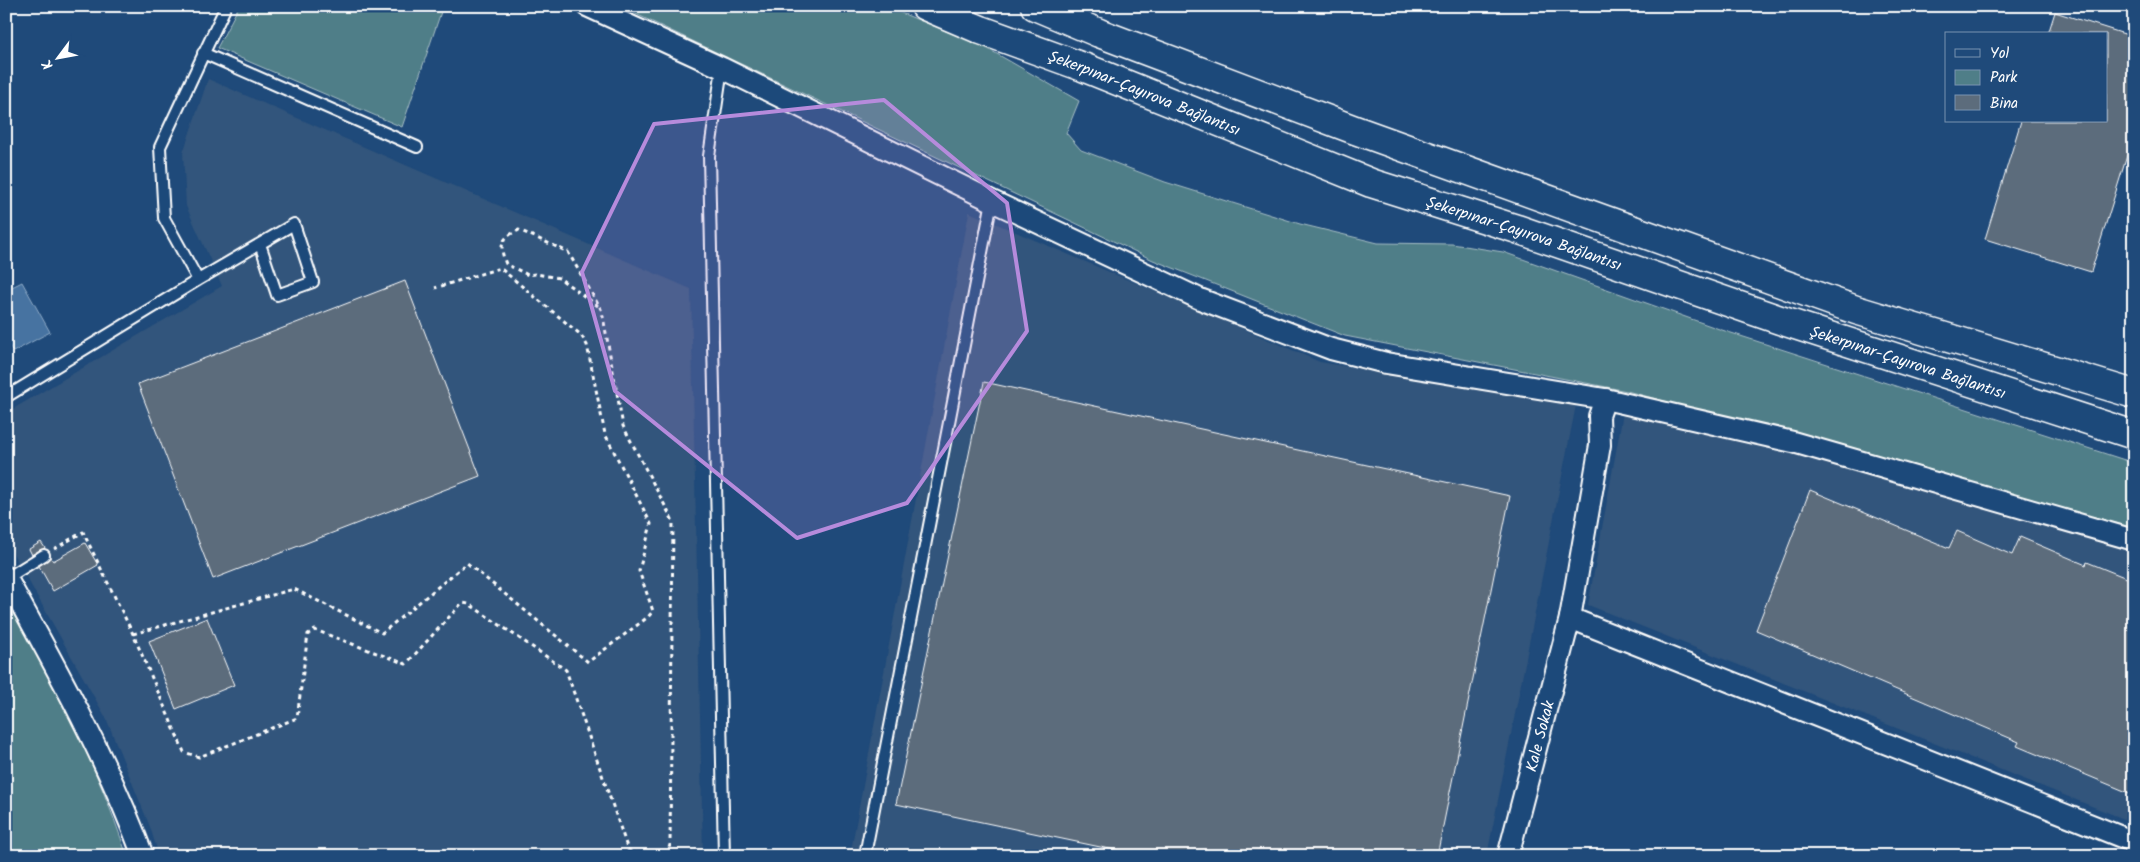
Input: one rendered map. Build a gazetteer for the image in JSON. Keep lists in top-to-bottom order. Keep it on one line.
{"streets":{"highway":["Şekerpınar-Çayırova Bağlantısı"],"street":["Kale Sokak"]},"legend":["Yol","Park","Bina"],"north":"bottom left"}
